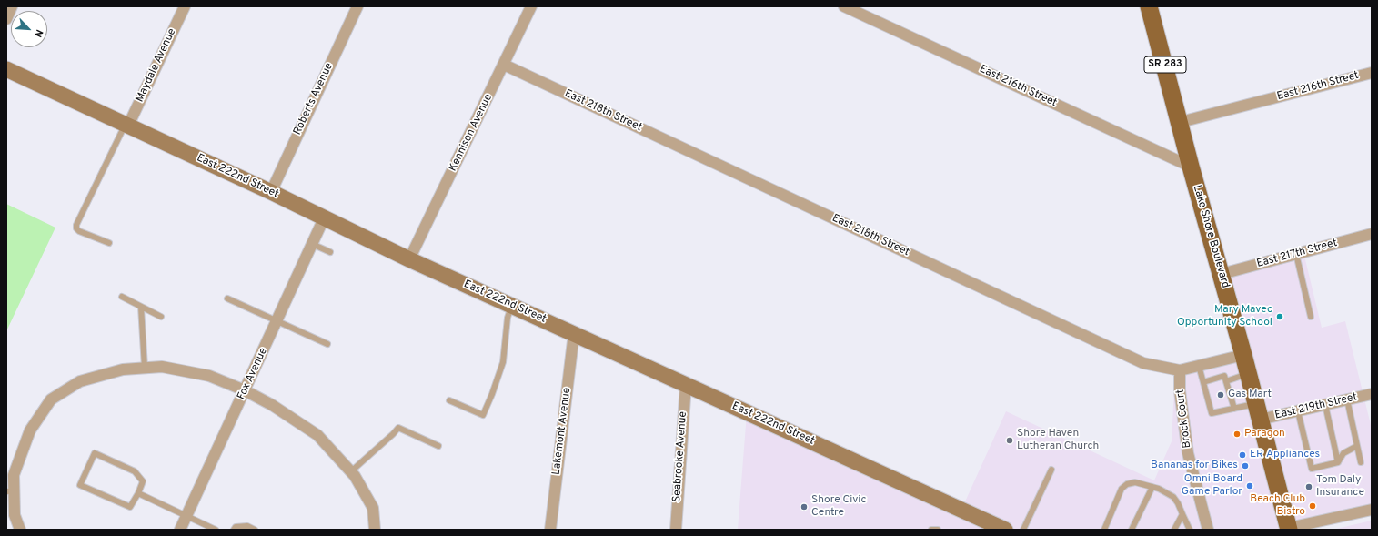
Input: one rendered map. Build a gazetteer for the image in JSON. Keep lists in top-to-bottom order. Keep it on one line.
{"streets":{"main road":["SR 283","Lake Shore Boulevard"],"street":["Maydale Avenue","East 216th Street","Roberts Avenue","East 218th Street","Kennison Avenue","East 222nd Street","East 217th Street","Fox Avenue","East 219th Street","Brock Court","Lakemont Avenue","Seabrooke Avenue"]},"crossings":[["Maydale Avenue","East 222nd Street"],["East 216th Street","Lake Shore Boulevard"],["Roberts Avenue","East 222nd Street"],["East 218th Street","Kennison Avenue"],["East 218th Street","Lake Shore Boulevard"],["East 218th Street","Brock Court"],["Kennison Avenue","East 222nd Street"],["East 222nd Street","Fox Avenue"],["East 222nd Street","Lakemont Avenue"],["East 222nd Street","Seabrooke Avenue"],["Lake Shore Boulevard","East 217th Street"],["Lake Shore Boulevard","East 219th Street"]],"places":["Mary Mavec Opportunity School","Gas Mart","Paragon","Shore Haven Lutheran Church","ER Appliances","Bananas for Bikes","Omni Board Game Parlor","Tom Daly Insurance","Beach Club Bistro","Shore Civic Centre"],"north":"bottom right"}
